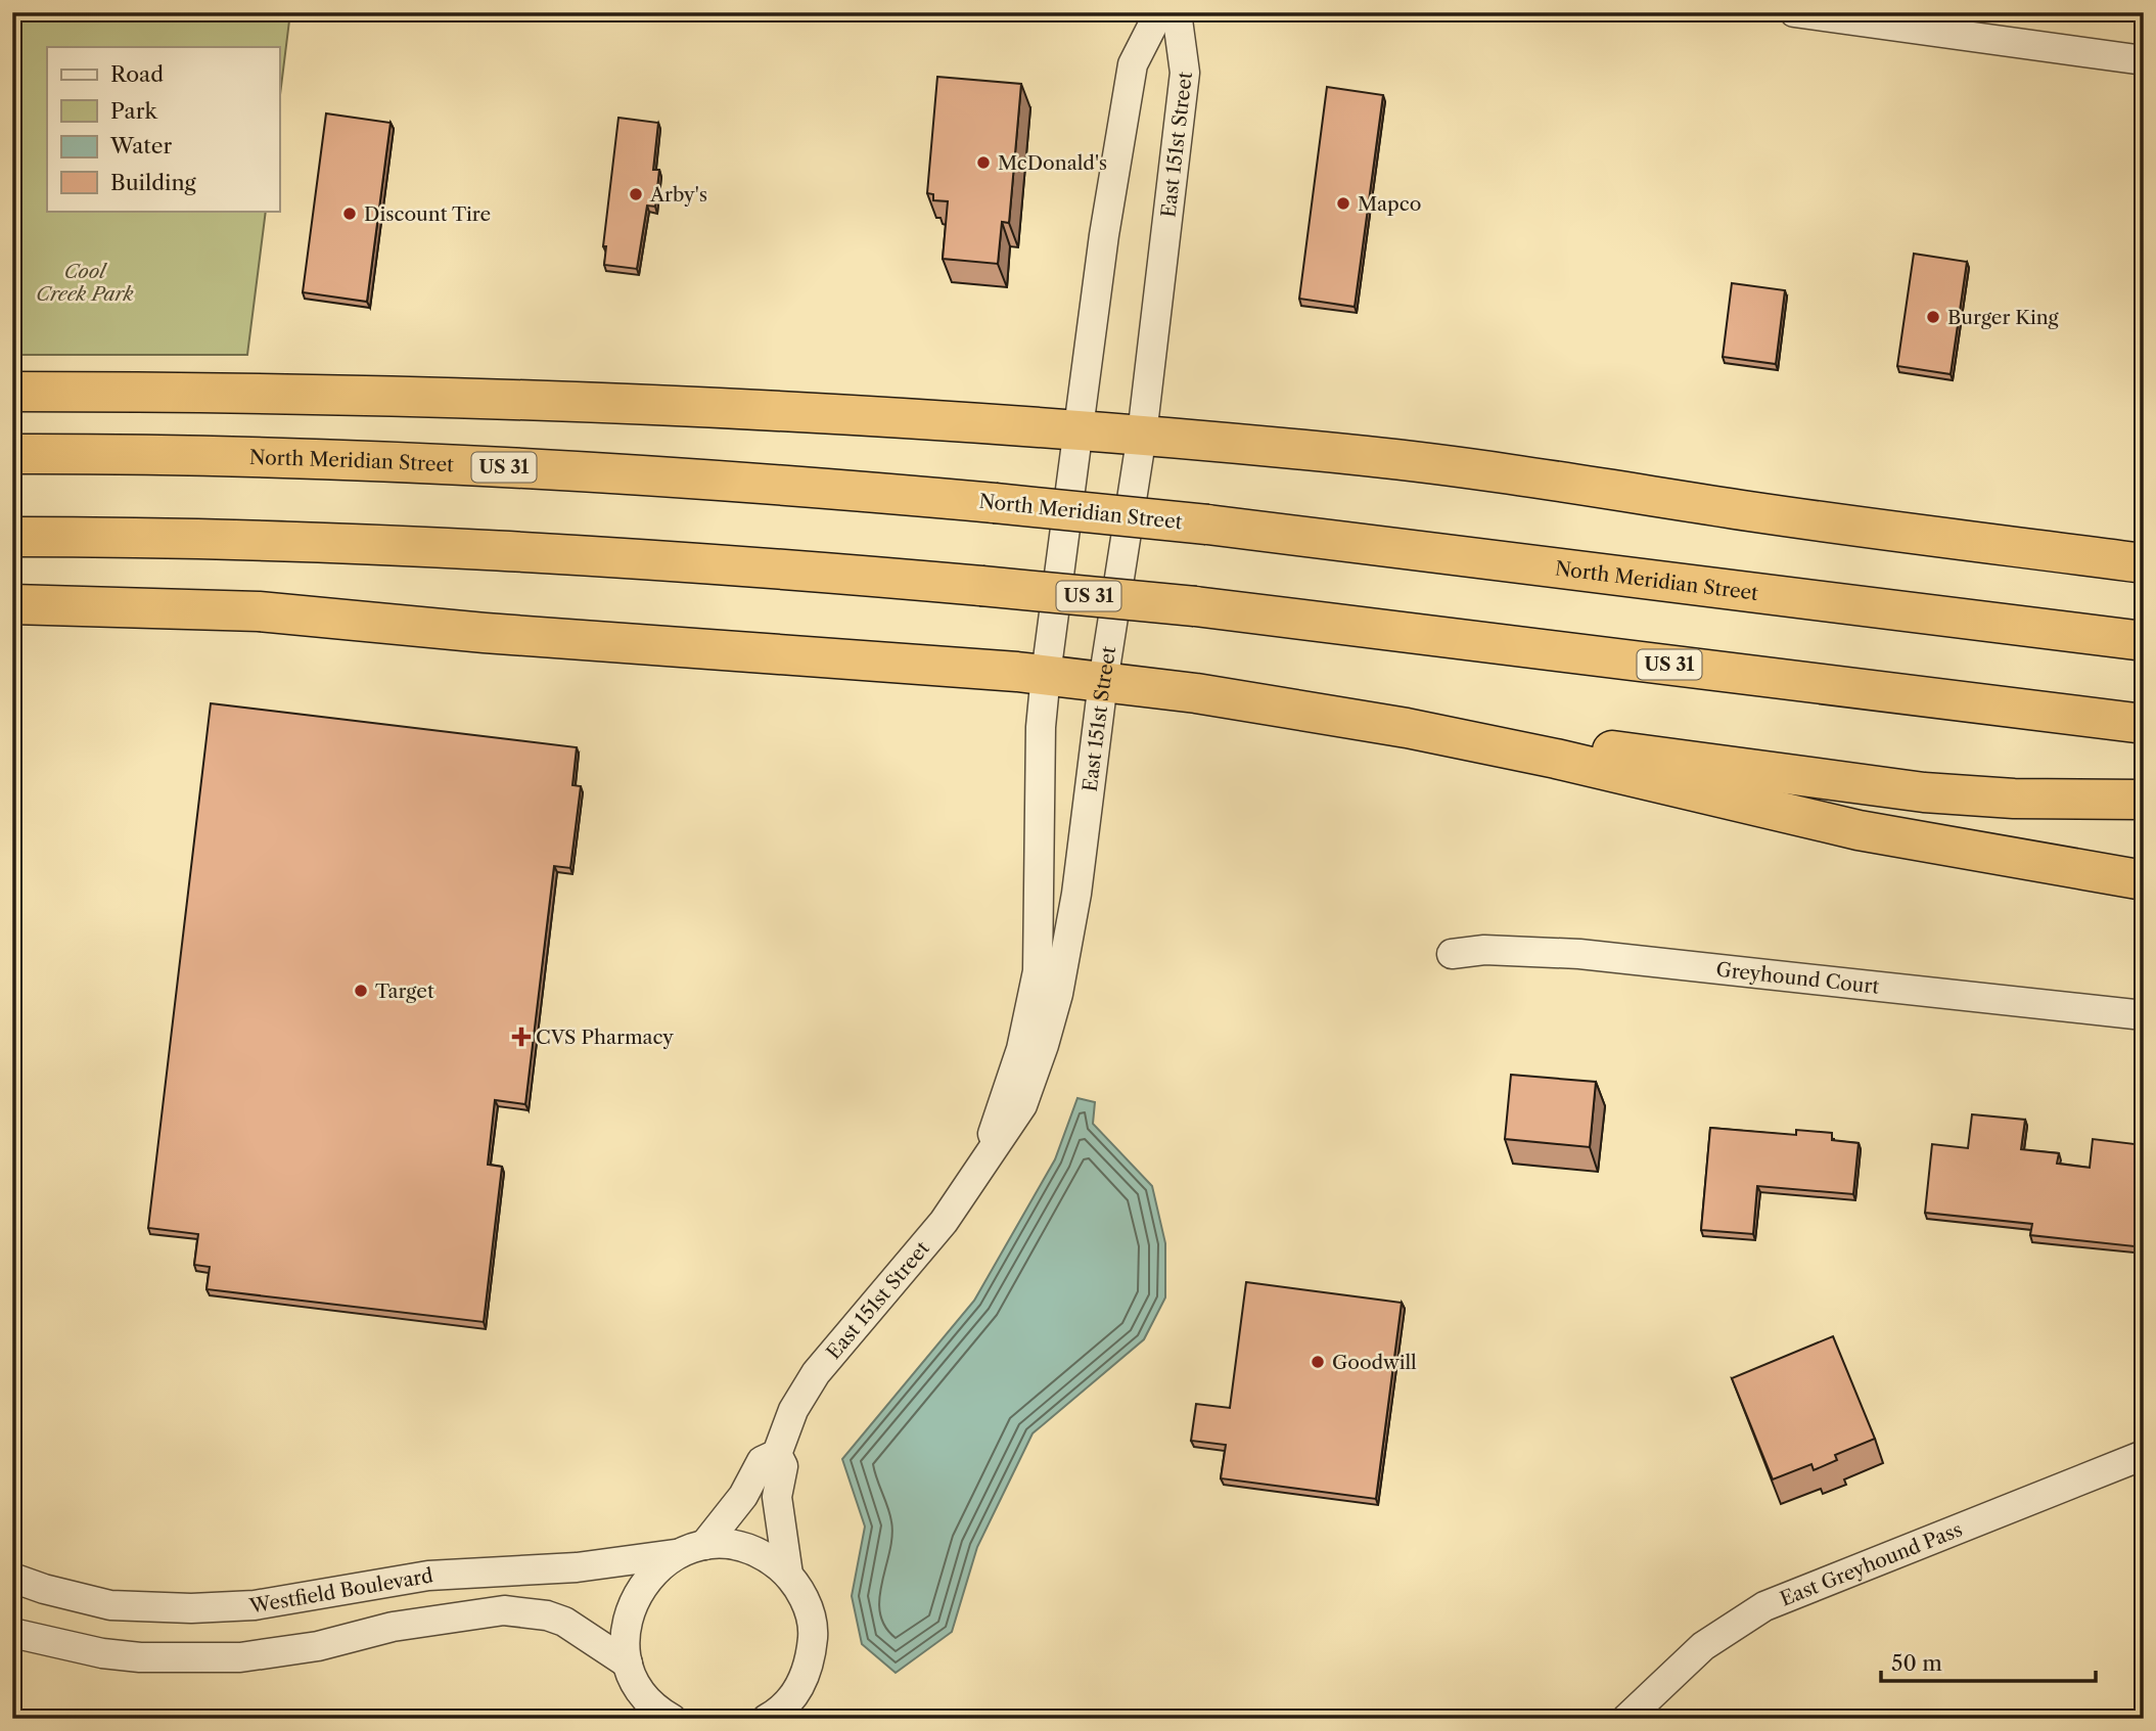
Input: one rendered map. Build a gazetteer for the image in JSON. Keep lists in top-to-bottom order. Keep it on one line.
{"streets":{"highway":["North Meridian Street","US 31"],"street":["East 151st Street","Greyhound Court","East Greyhound Pass","Westfield Boulevard"]},"parks":["Cool Creek Park"],"places":{"other":["McDonald's","Arby's","Mapco","Discount Tire","Burger King","Target","Goodwill"],"health":["CVS Pharmacy"]},"legend":["Road","Park","Water","Building"],"scale_bar":"50 m"}
